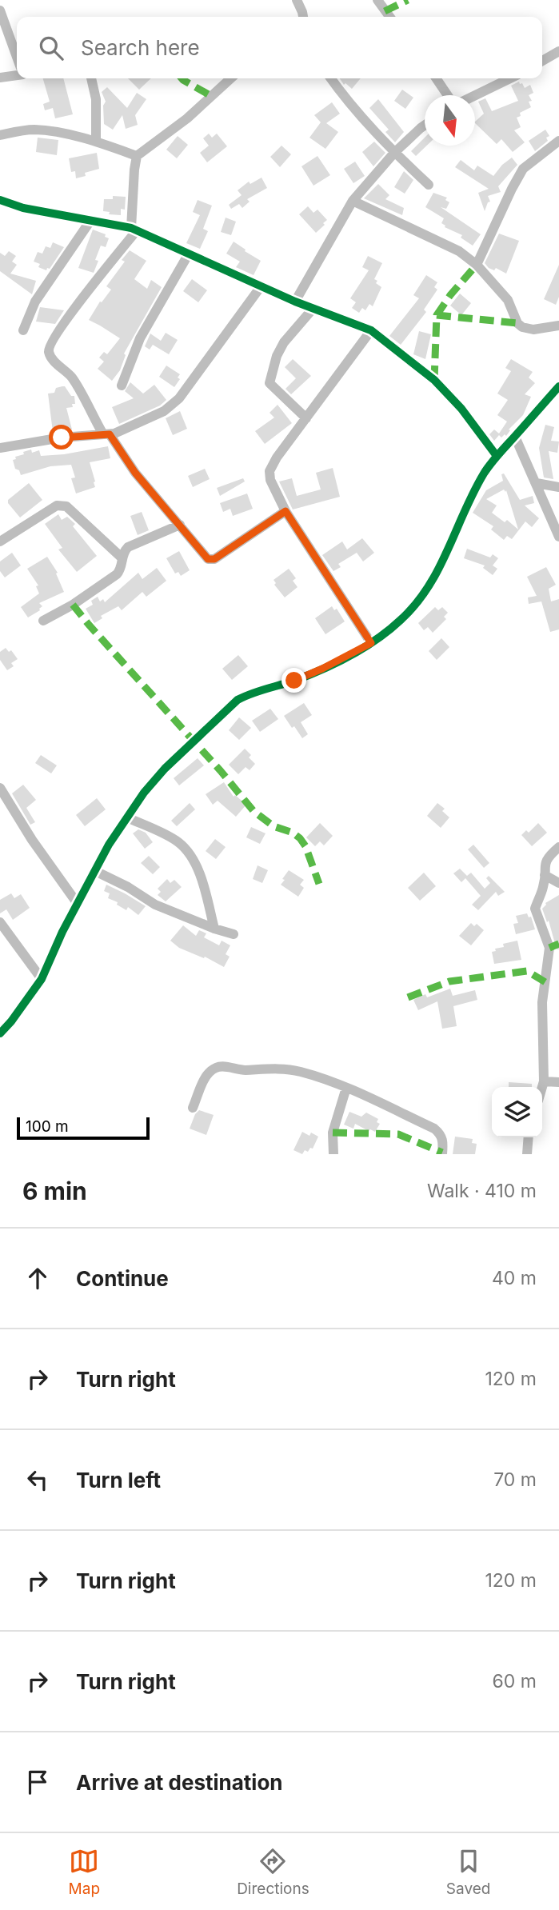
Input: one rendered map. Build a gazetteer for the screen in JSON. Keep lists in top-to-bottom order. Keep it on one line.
{"scale_bar":"100 m","north":"bottom","page":{"search":"Search here","scale":"100 m","heading":["6 min","Walk · 410 m"],"list":[["Continue","40 m"],["Turn right","120 m"],["Turn left","70 m"],["Turn right","120 m"],["Turn right","60 m"],"Arrive at destination"],"nav":["Map","Directions","Saved"]}}
